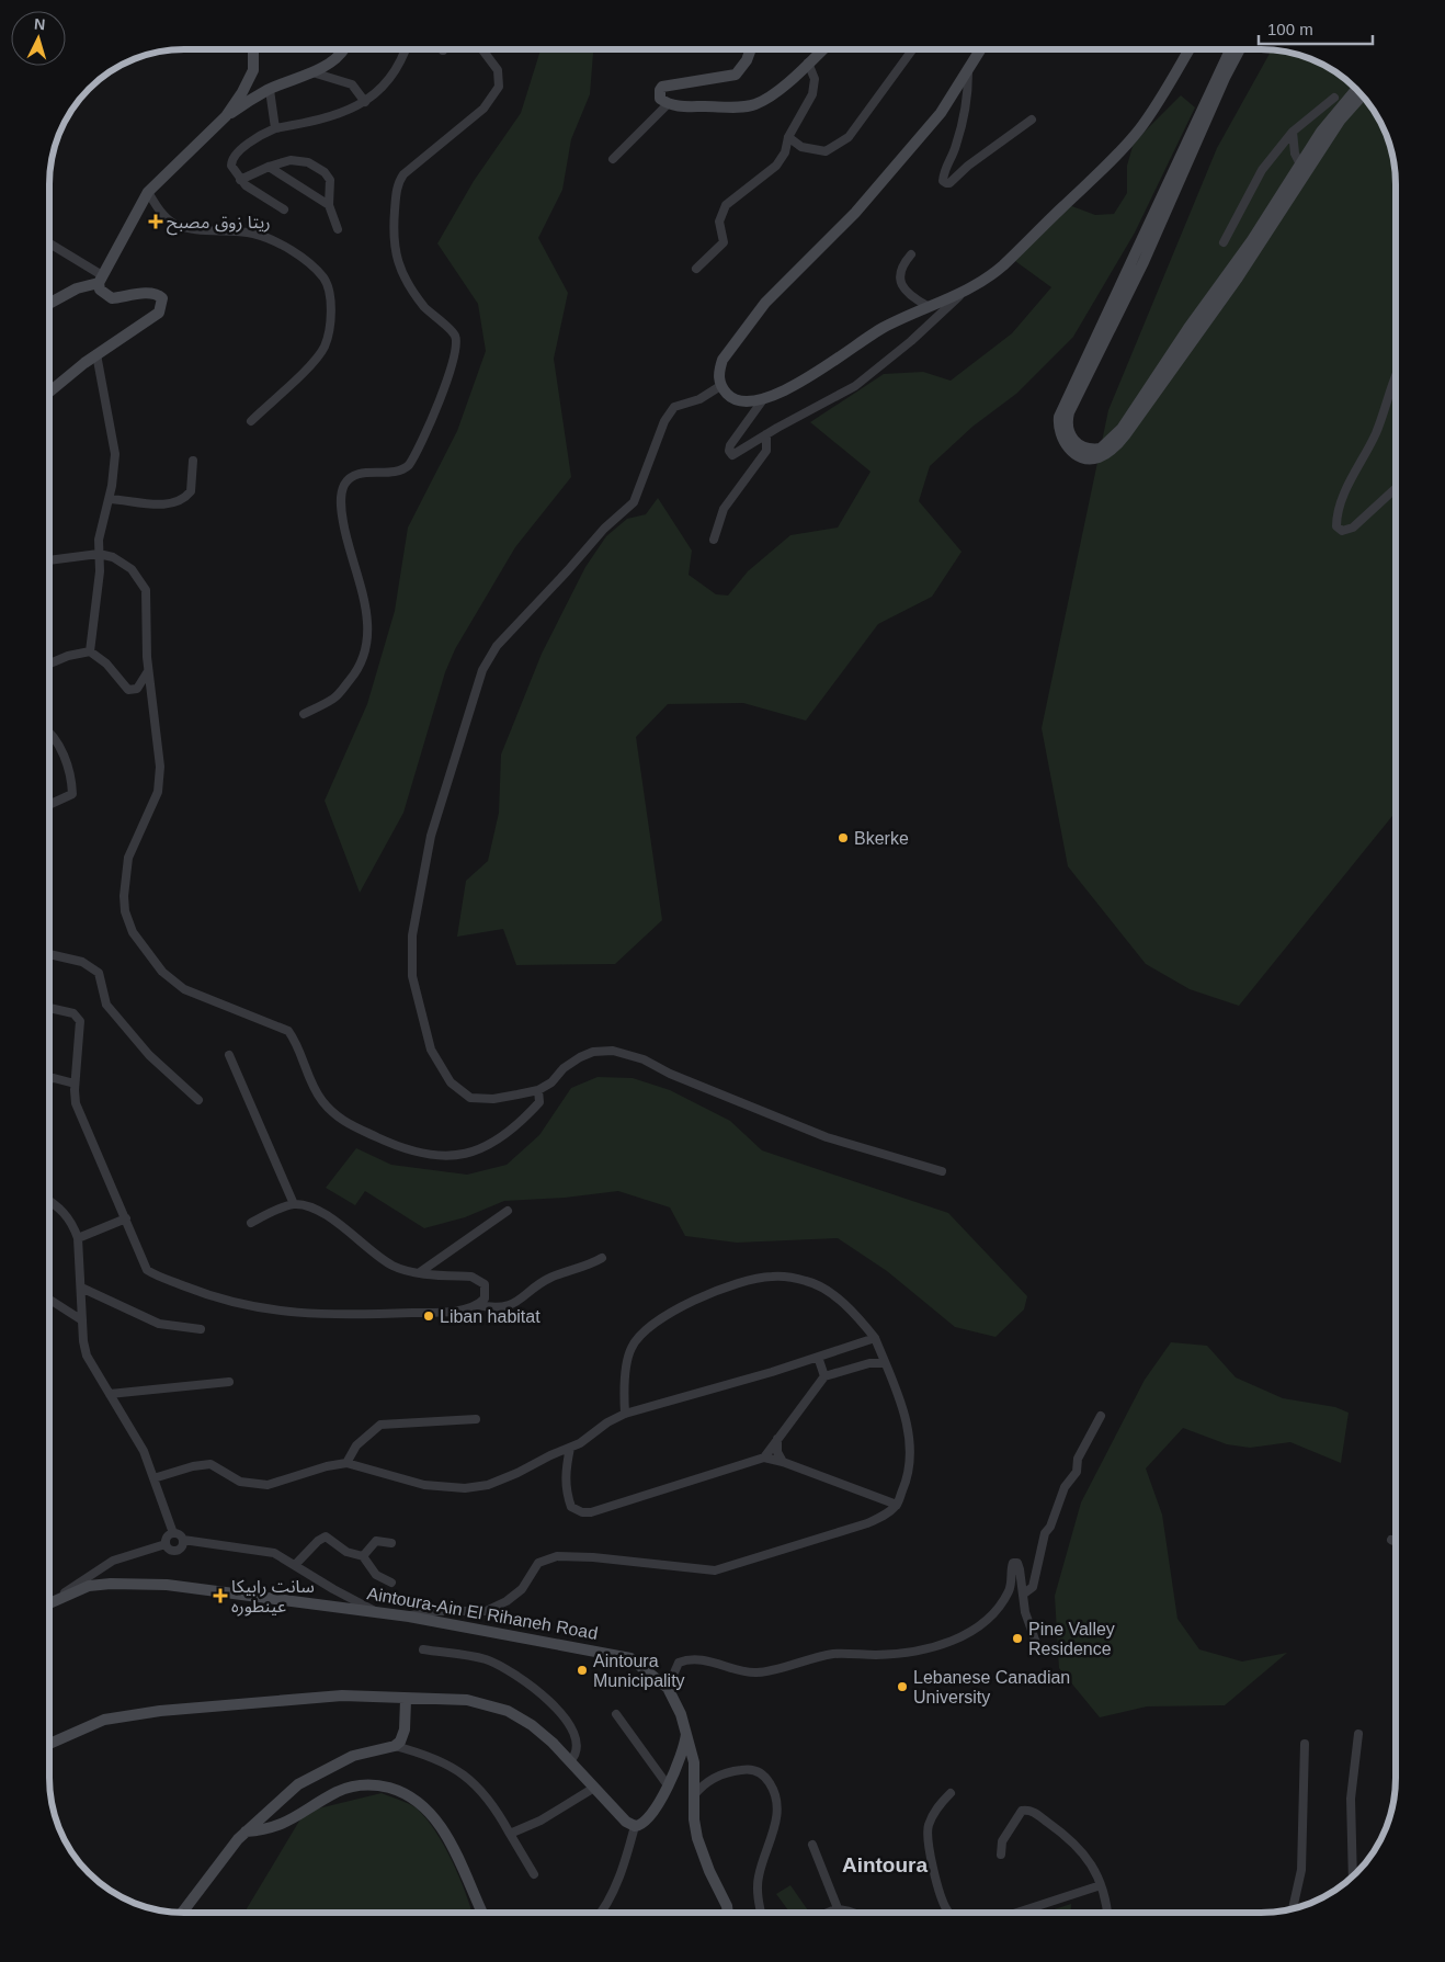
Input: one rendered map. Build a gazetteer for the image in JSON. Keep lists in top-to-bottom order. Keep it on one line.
{"streets":{"main road":["Aintoura-Ain El Rihaneh Road"]},"districts":["Aintoura"],"places":{"health":["ريتا زوق مصبح","سانت رابيكا عينطوره"],"other":["Bkerke","Liban habitat","Pine Valley Residence","Aintoura Municipality","Lebanese Canadian University"]},"scale_bar":"100 m","north":"top"}
